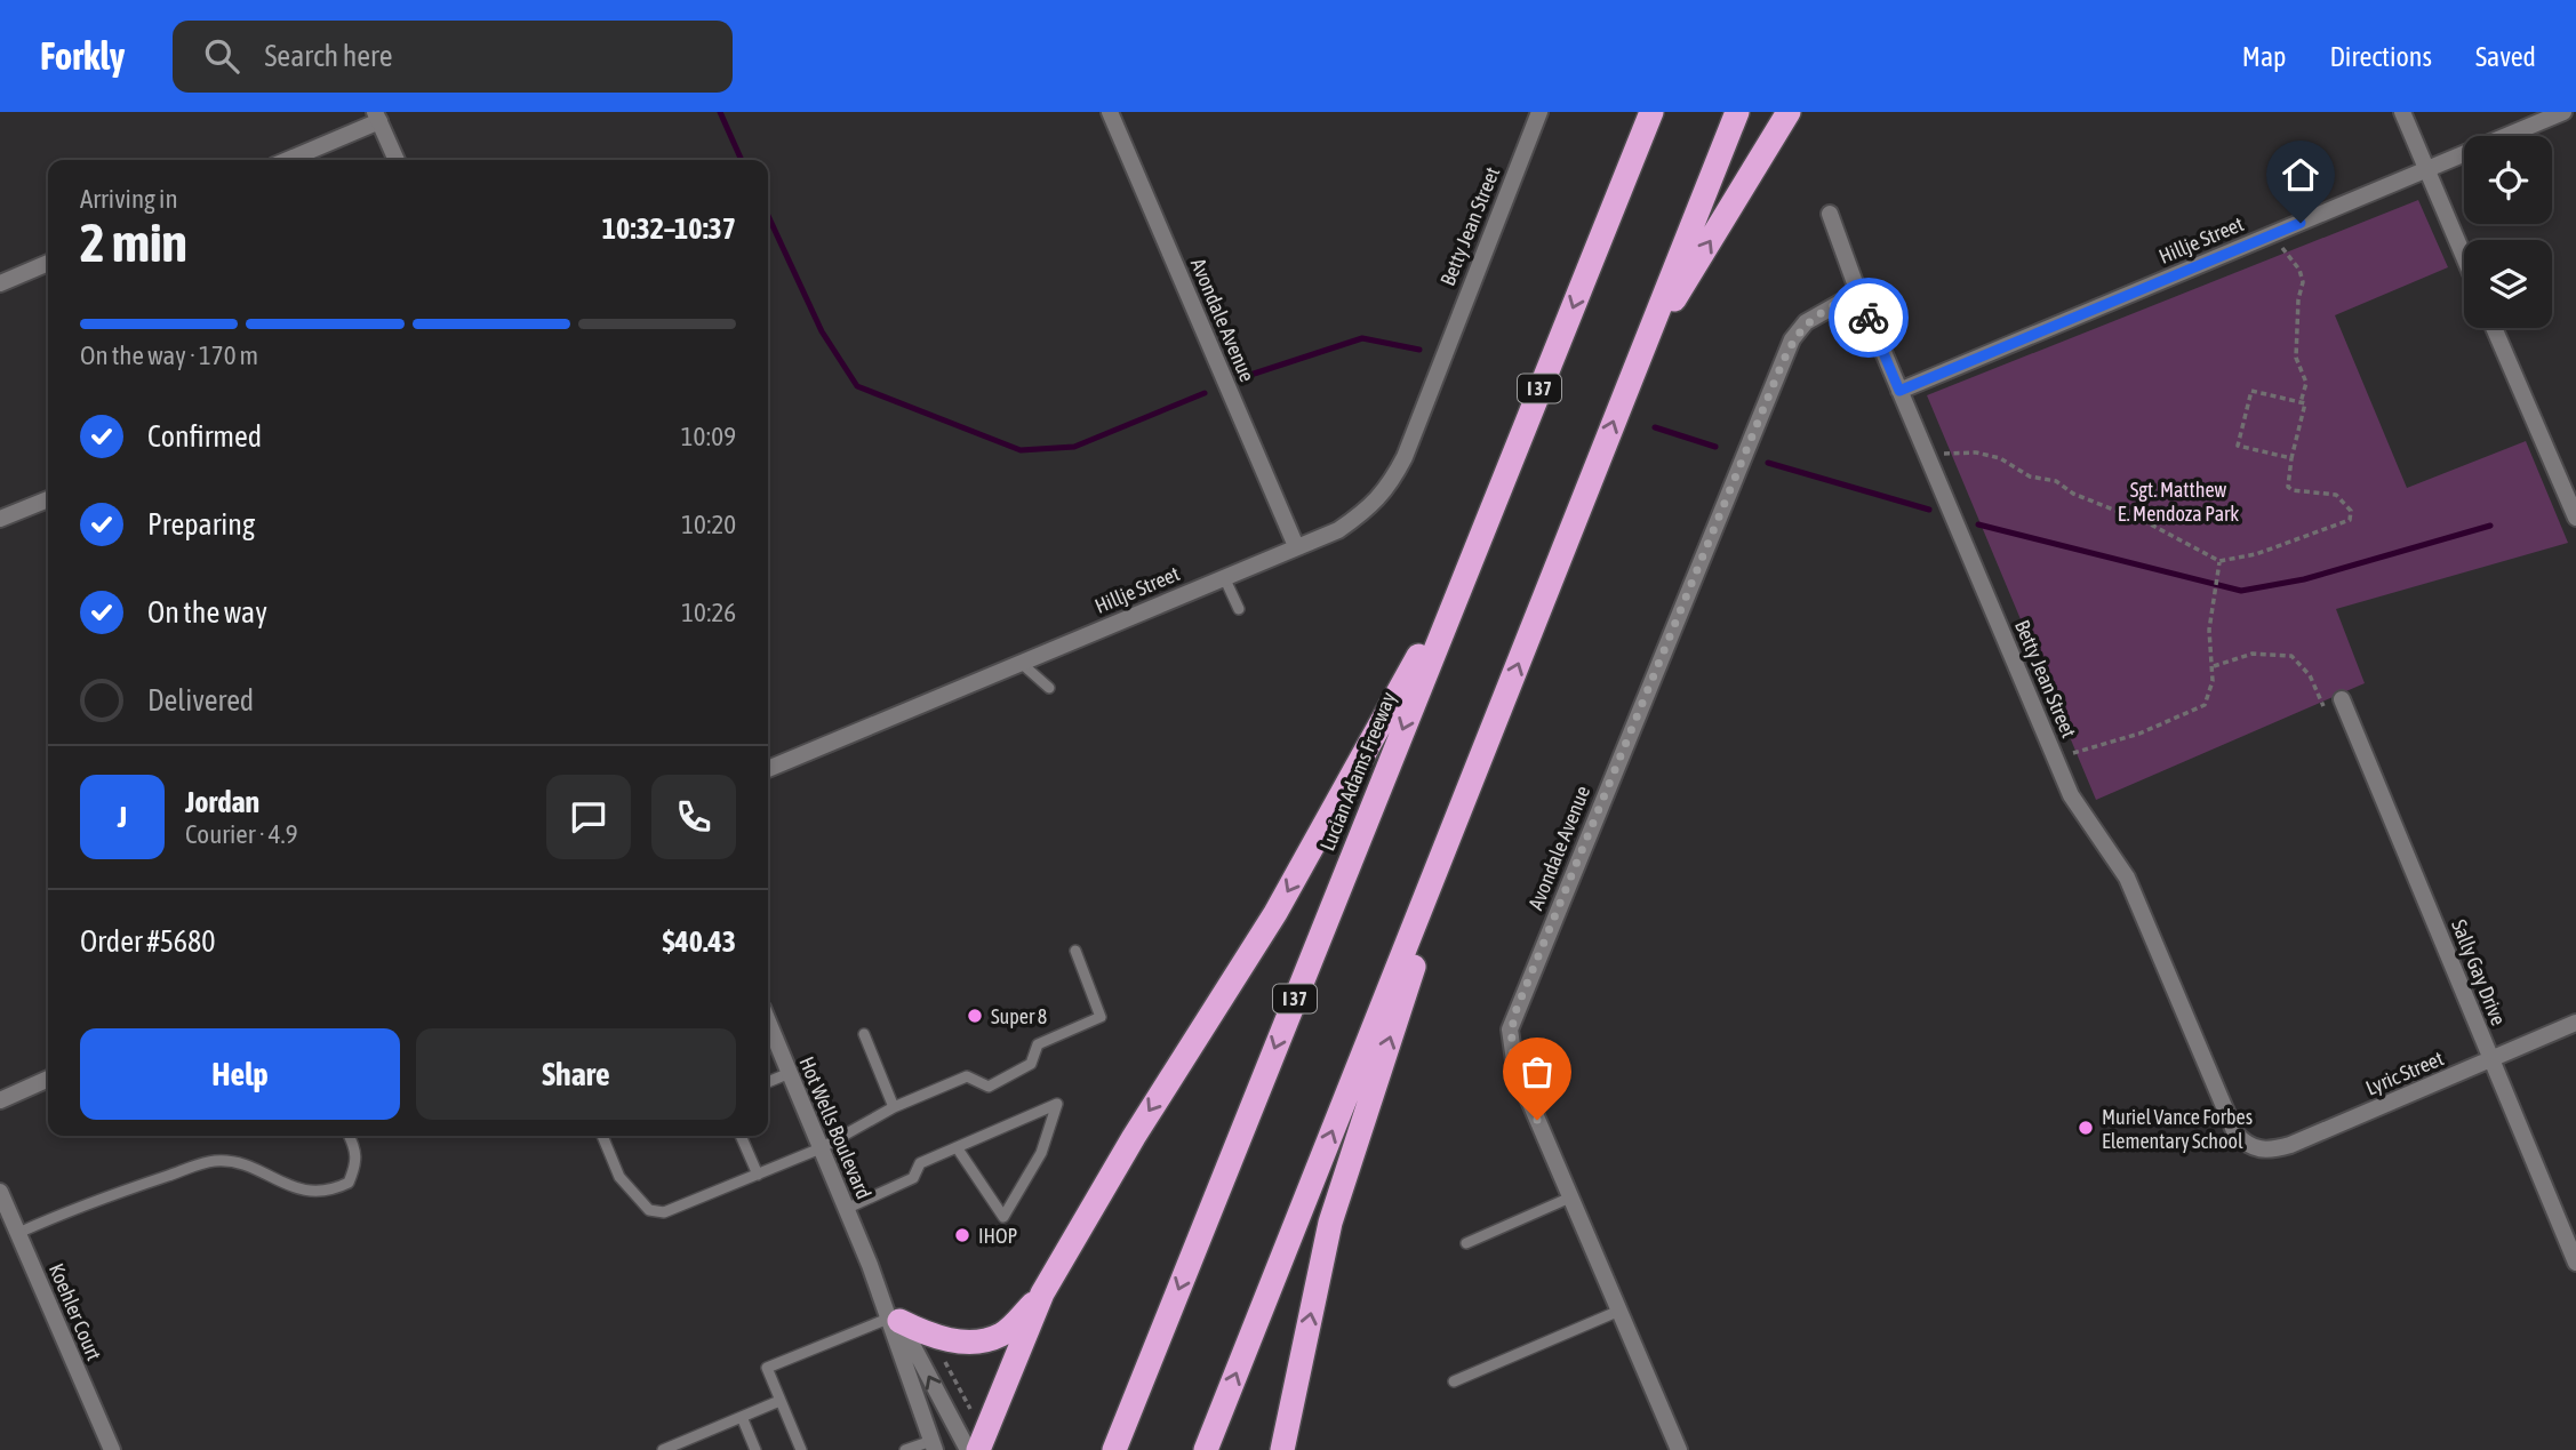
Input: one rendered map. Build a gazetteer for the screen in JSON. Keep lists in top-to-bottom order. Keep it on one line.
{"streets":{"highway":["I 37","Lucian Adams Freeway"],"street":["Betty Jean Street","Hillje Street","Avondale Avenue","Sally Gay Drive","Lyric Street","Hot Wells Boulevard","Koehler Court"]},"crossings":[["Betty Jean Street","Hillje Street"],["Betty Jean Street","Avondale Avenue"],["Betty Jean Street","Lyric Street"],["Hillje Street","Avondale Avenue"],["Sally Gay Drive","Lyric Street"]],"parks":["Sgt. Matthew E. Mendoza Park"],"places":["Super 8","Muriel Vance Forbes Elementary School","IHOP"],"page":{"header":"Forkly","search":"Search here","nav":["Map","Directions","Saved"],"heading":["2 min","Arriving in","10:32–10:37"],"panel":["Jordan","Courier · 4.9","Order #5680","$40.43"],"bar":"On the way · 170 m","list":[["Confirmed","10:09"],["Preparing","10:20"],["On the way","10:26"],"Delivered"],"round":"J","buttons":["Help","Share"]}}
